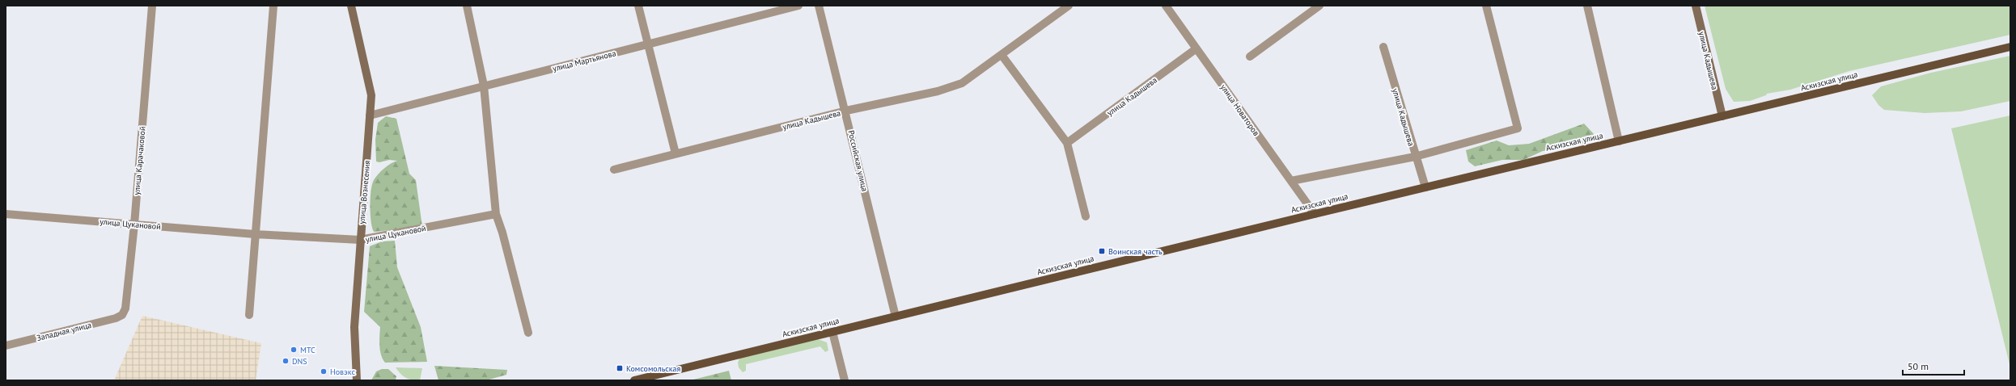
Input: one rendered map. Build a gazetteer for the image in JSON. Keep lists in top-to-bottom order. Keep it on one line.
{"streets":{"main road":["Аскизская улица"],"street":["улица Мартьянова","улица Кадышева","улица Новаторов","улица Карачаковой","Российская улица","улица Вознесения","улица Цукановой","Западная улица"]},"crossings":[["улица Мартьянова","улица Вознесения"],["улица Кадышева","Аскизская улица"],["улица Кадышева","улица Новаторов"],["улица Кадышева","Российская улица"],["Аскизская улица","улица Новаторов"],["Аскизская улица","Российская улица"],["улица Карачаковой","улица Цукановой"],["улица Карачаковой","Западная улица"],["улица Вознесения","улица Цукановой"]],"places":{"transit":["Воинская часть","Комсомольская"],"other":["МТС","DNS","Новэкс"]},"scale_bar":"50 m"}
